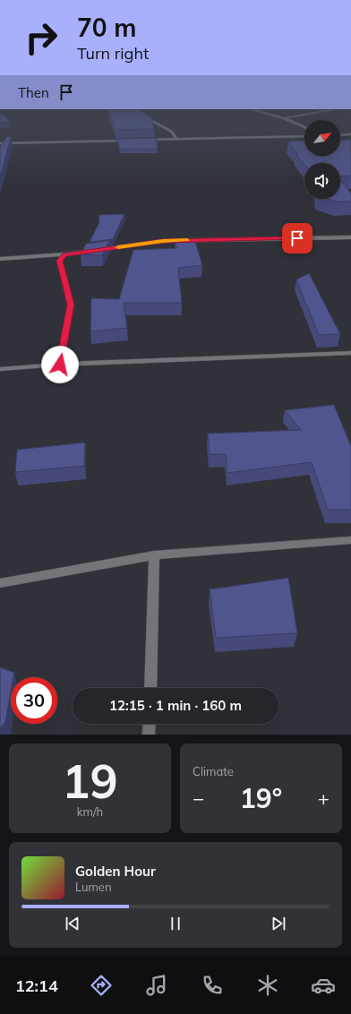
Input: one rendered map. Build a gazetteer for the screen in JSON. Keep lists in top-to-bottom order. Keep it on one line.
{"north":"top right","page":{"turn":["70 m","Turn right"],"then":"Then","limit":"30","trip":"12:15 · 1 min · 160 m","tile":[["19","km/h"],"Climate"],"heat":["−","19°","+"],"song":["Golden Hour","Lumen"],"tabs":"12:14"}}
